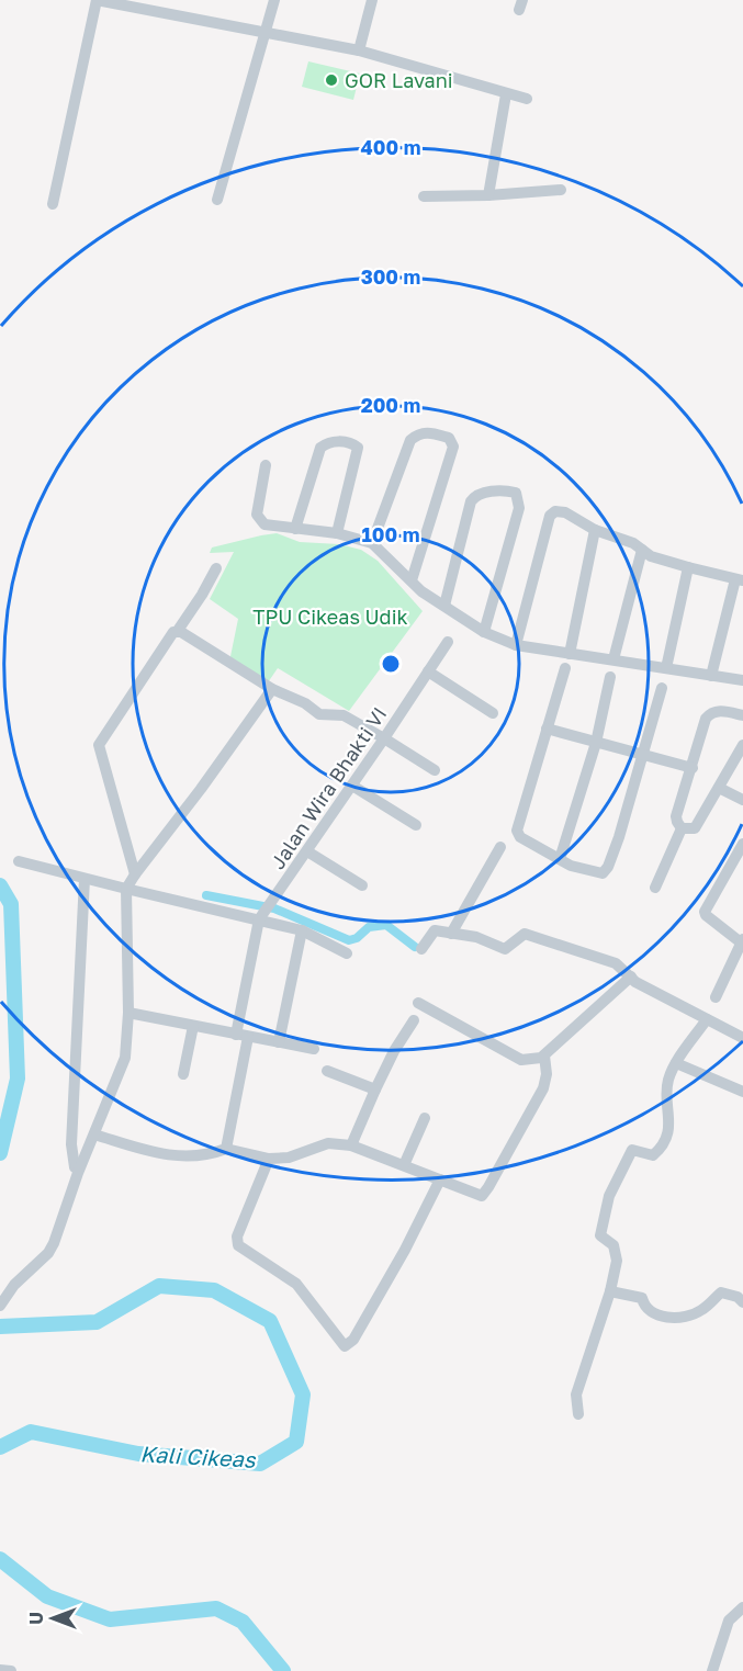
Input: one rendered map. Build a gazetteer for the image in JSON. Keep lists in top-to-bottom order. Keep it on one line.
{"streets":{"street":["Jalan Wira Bhakti VI"]},"water":["Kali Cikeas"],"parks":["TPU Cikeas Udik"],"places":["GOR Lavani"],"north":"left","rings":["400 m","300 m","200 m","100 m"]}
